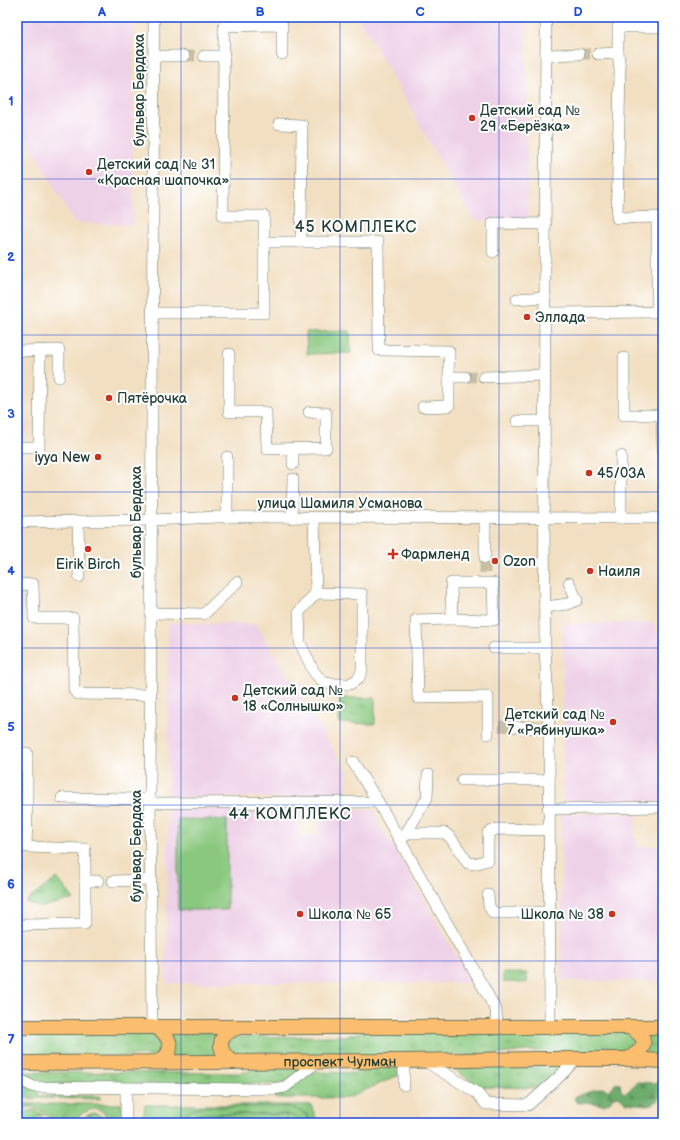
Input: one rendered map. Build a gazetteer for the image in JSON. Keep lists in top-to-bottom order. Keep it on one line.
{"streets":{"main road":["проспект Чулман"],"street":["бульвар Бердаха","улица Шамиля Усманова"]},"crossings":[["бульвар Бердаха","улица Шамиля Усманова"]],"districts":["45 КОМПЛЕКС","44 КОМПЛЕКС"],"places":{"other":["Детский сад № 29 «Берёзка»","Детский сад № 31 «Красная шапочка»","Эллада","Пятёрочка","iyya New","45/03А","Eirik Birch","Ozon","Наиля","Детский сад № 18 «Солнышко»","Детский сад № 7 «Рябинушка»","Школа № 65","Школа № 38"],"health":["Фармленд"]},"grid":{"columns":["A","B","C","D"],"rows":["1","2","3","4","5","6","7"]}}
